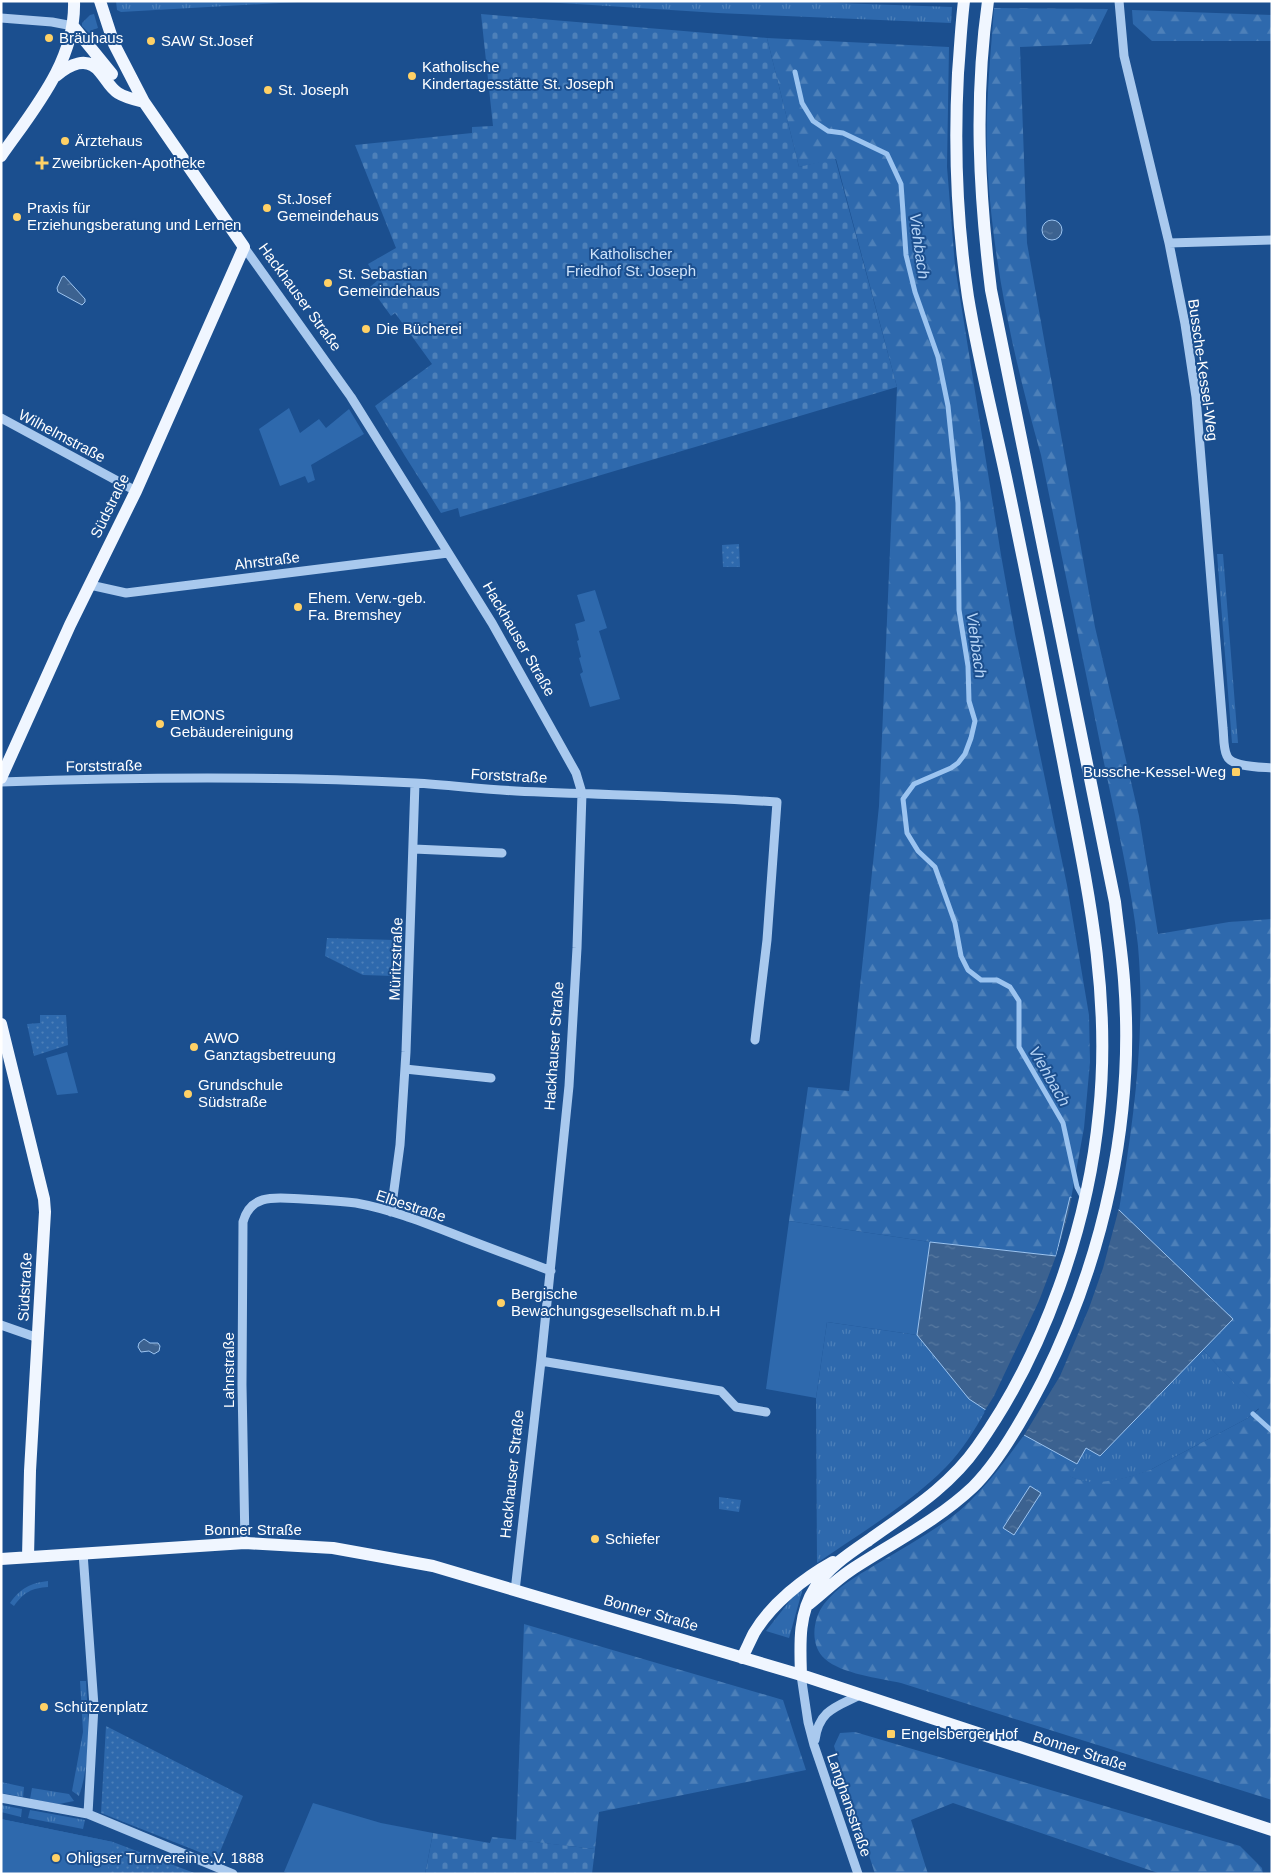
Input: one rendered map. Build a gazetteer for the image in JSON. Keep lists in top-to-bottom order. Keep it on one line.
{"streets":{"main road":["Hackhauser Straße","Südstraße","Bonner Straße"],"street":["Bussche-Kessel-Weg","Wilhelmstraße","Ahrstraße","Forststraße","Müritzstraße","Elbestraße","Lahnstraße","Langhansstraße"]},"crossings":[["Hackhauser Straße","Südstraße"],["Hackhauser Straße","Ahrstraße"],["Hackhauser Straße","Forststraße"],["Hackhauser Straße","Elbestraße"],["Hackhauser Straße","Bonner Straße"],["Wilhelmstraße","Südstraße"],["Südstraße","Ahrstraße"],["Südstraße","Bonner Straße"],["Forststraße","Müritzstraße"],["Müritzstraße","Elbestraße"],["Elbestraße","Lahnstraße"],["Lahnstraße","Bonner Straße"],["Bonner Straße","Langhansstraße"]],"water":["Viehbach"],"parks":["Katholischer Friedhof St. Joseph"],"places":{"other":["Bräuhaus","SAW St.Josef","Katholische Kindertagesstätte St. Joseph","St. Joseph","Ärztehaus","St.Josef Gemeindehaus","Praxis für Erziehungsberatung und Lernen","St. Sebastian Gemeindehaus","Die Bücherei","Ehem. Verw.-geb. Fa. Bremshey","EMONS Gebäudereinigung","AWO Ganztagsbetreuung","Grundschule Südstraße","Bergische Bewachungsgesellschaft m.b.H","Schiefer","Schützenplatz","Ohligser Turnverein e.V. 1888"],"health":["Zweibrücken-Apotheke"],"transit":["Bussche-Kessel-Weg","Engelsberger Hof"]}}
